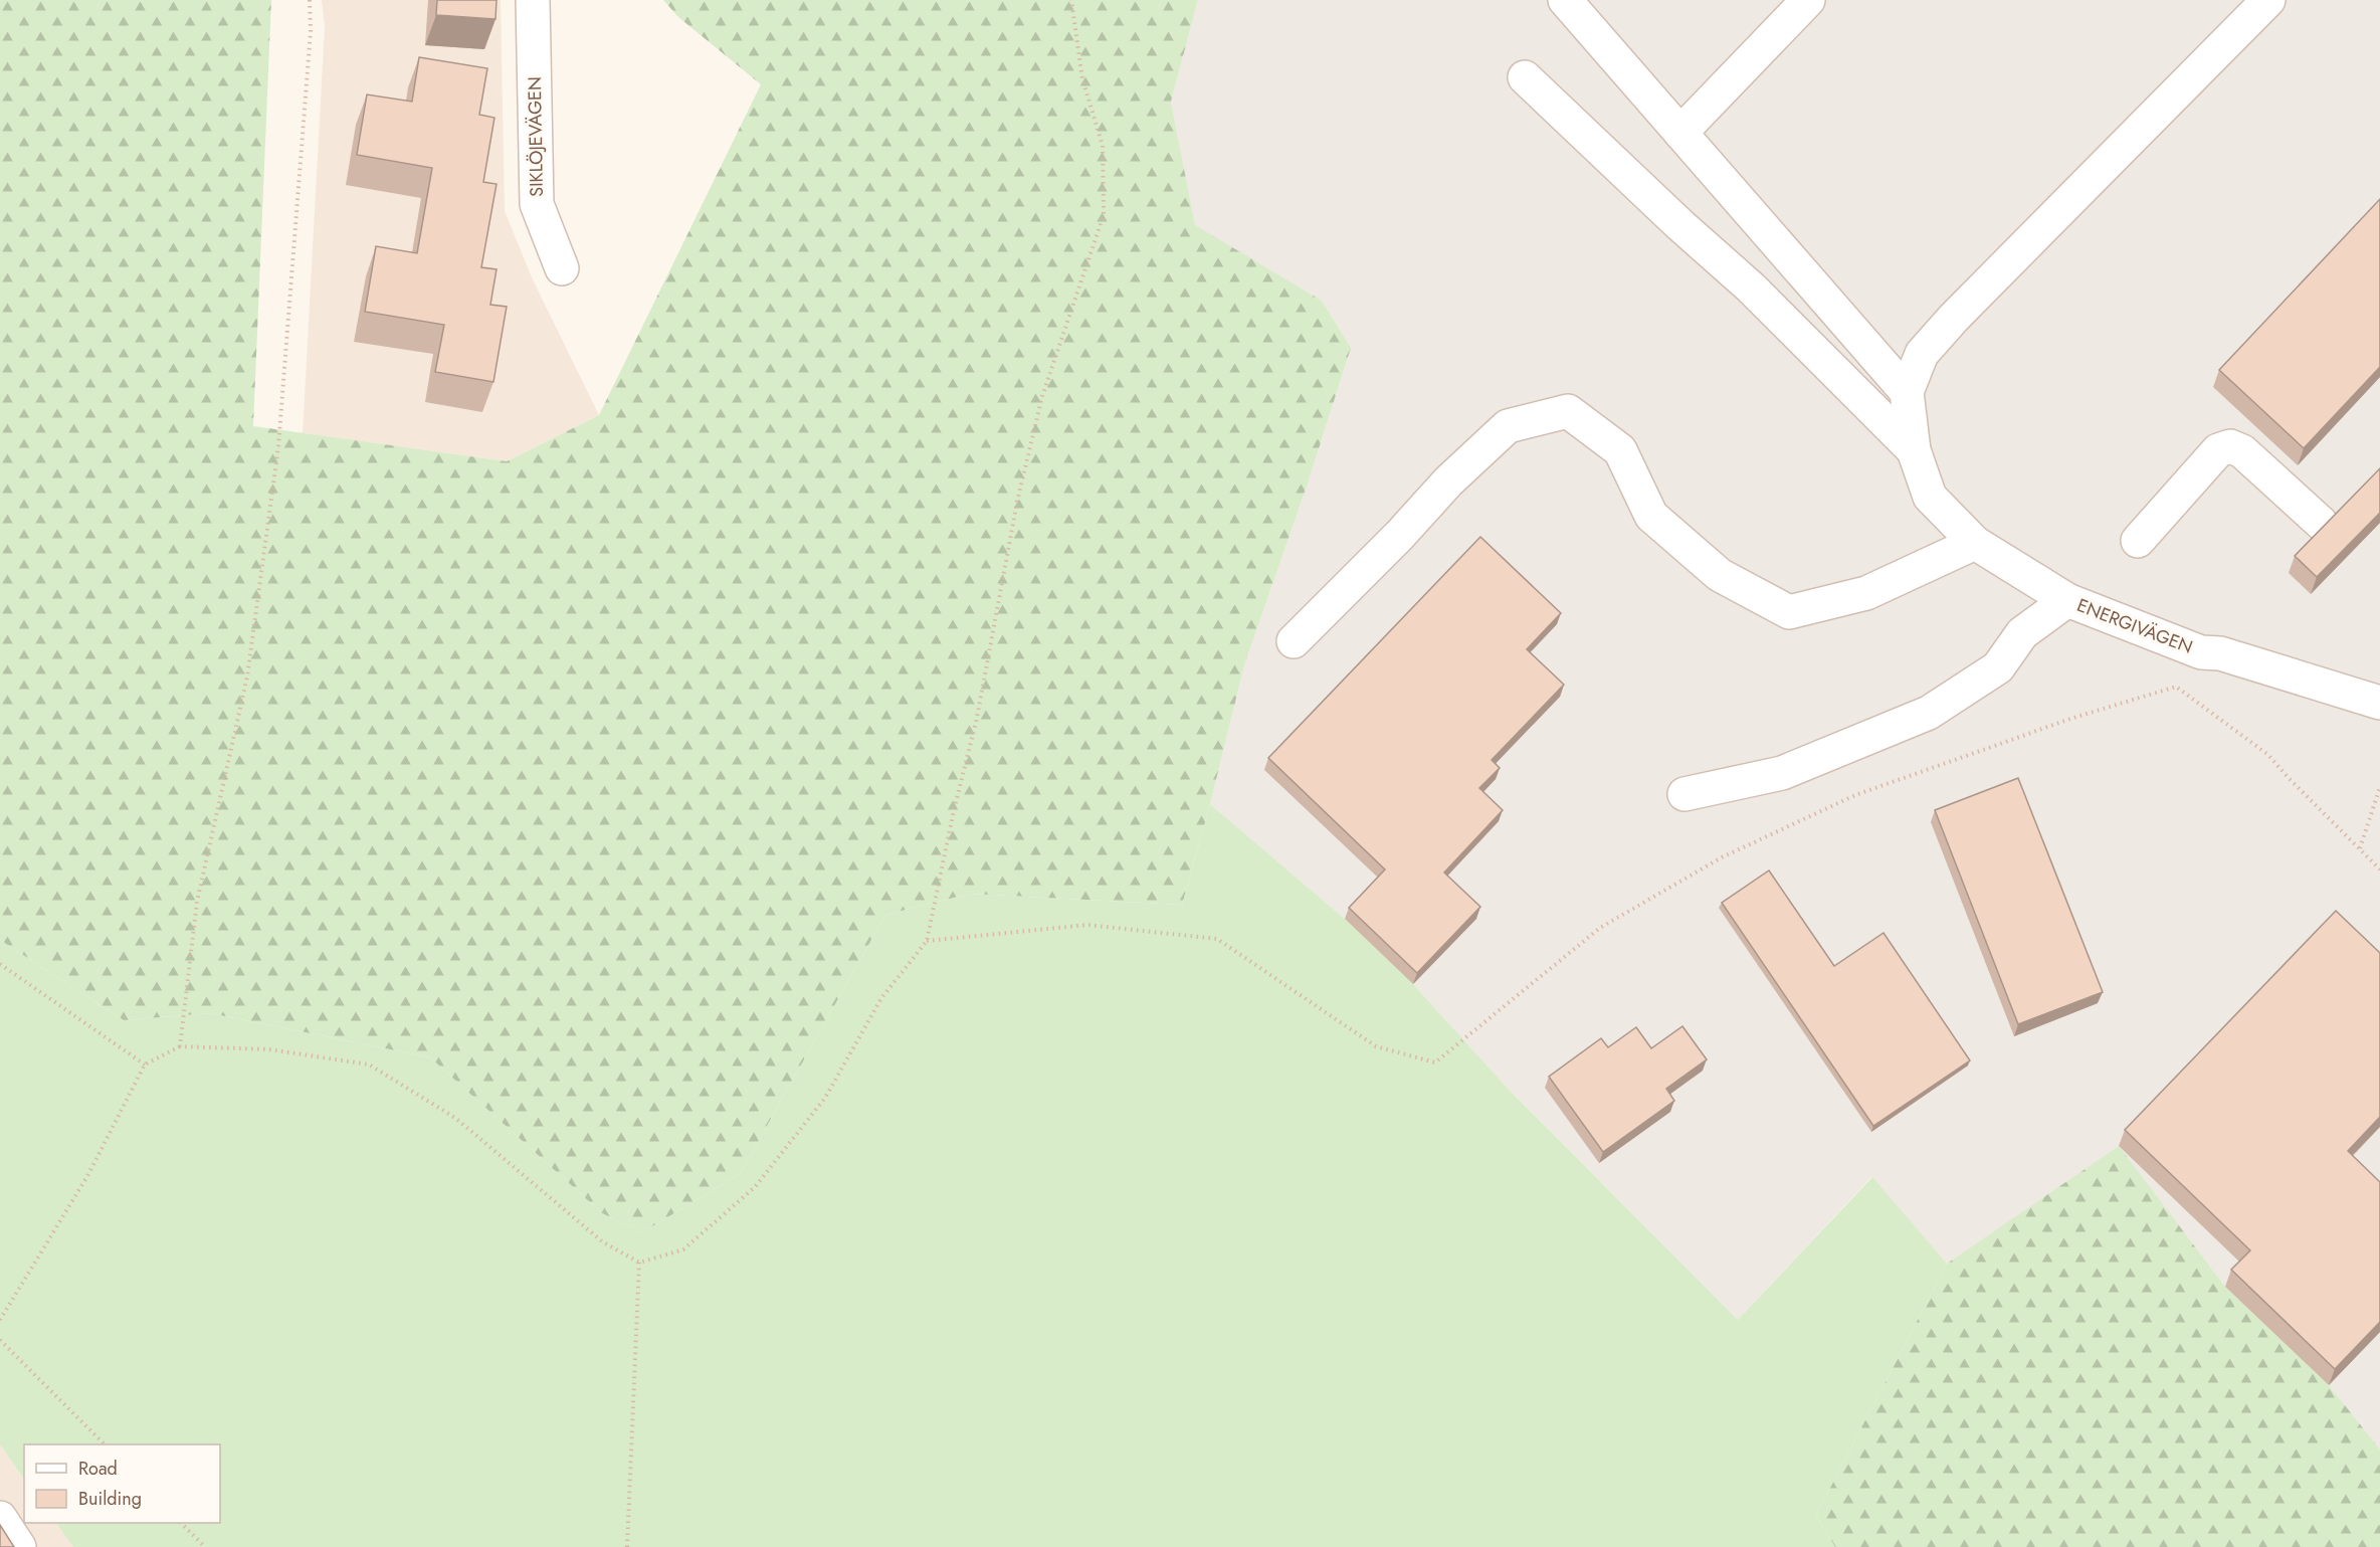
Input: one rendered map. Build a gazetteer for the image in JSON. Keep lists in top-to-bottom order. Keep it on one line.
{"streets":{"street":["SIKLÖJEVÄGEN","ENERGIVÄGEN"]},"legend":["Road","Building"]}
